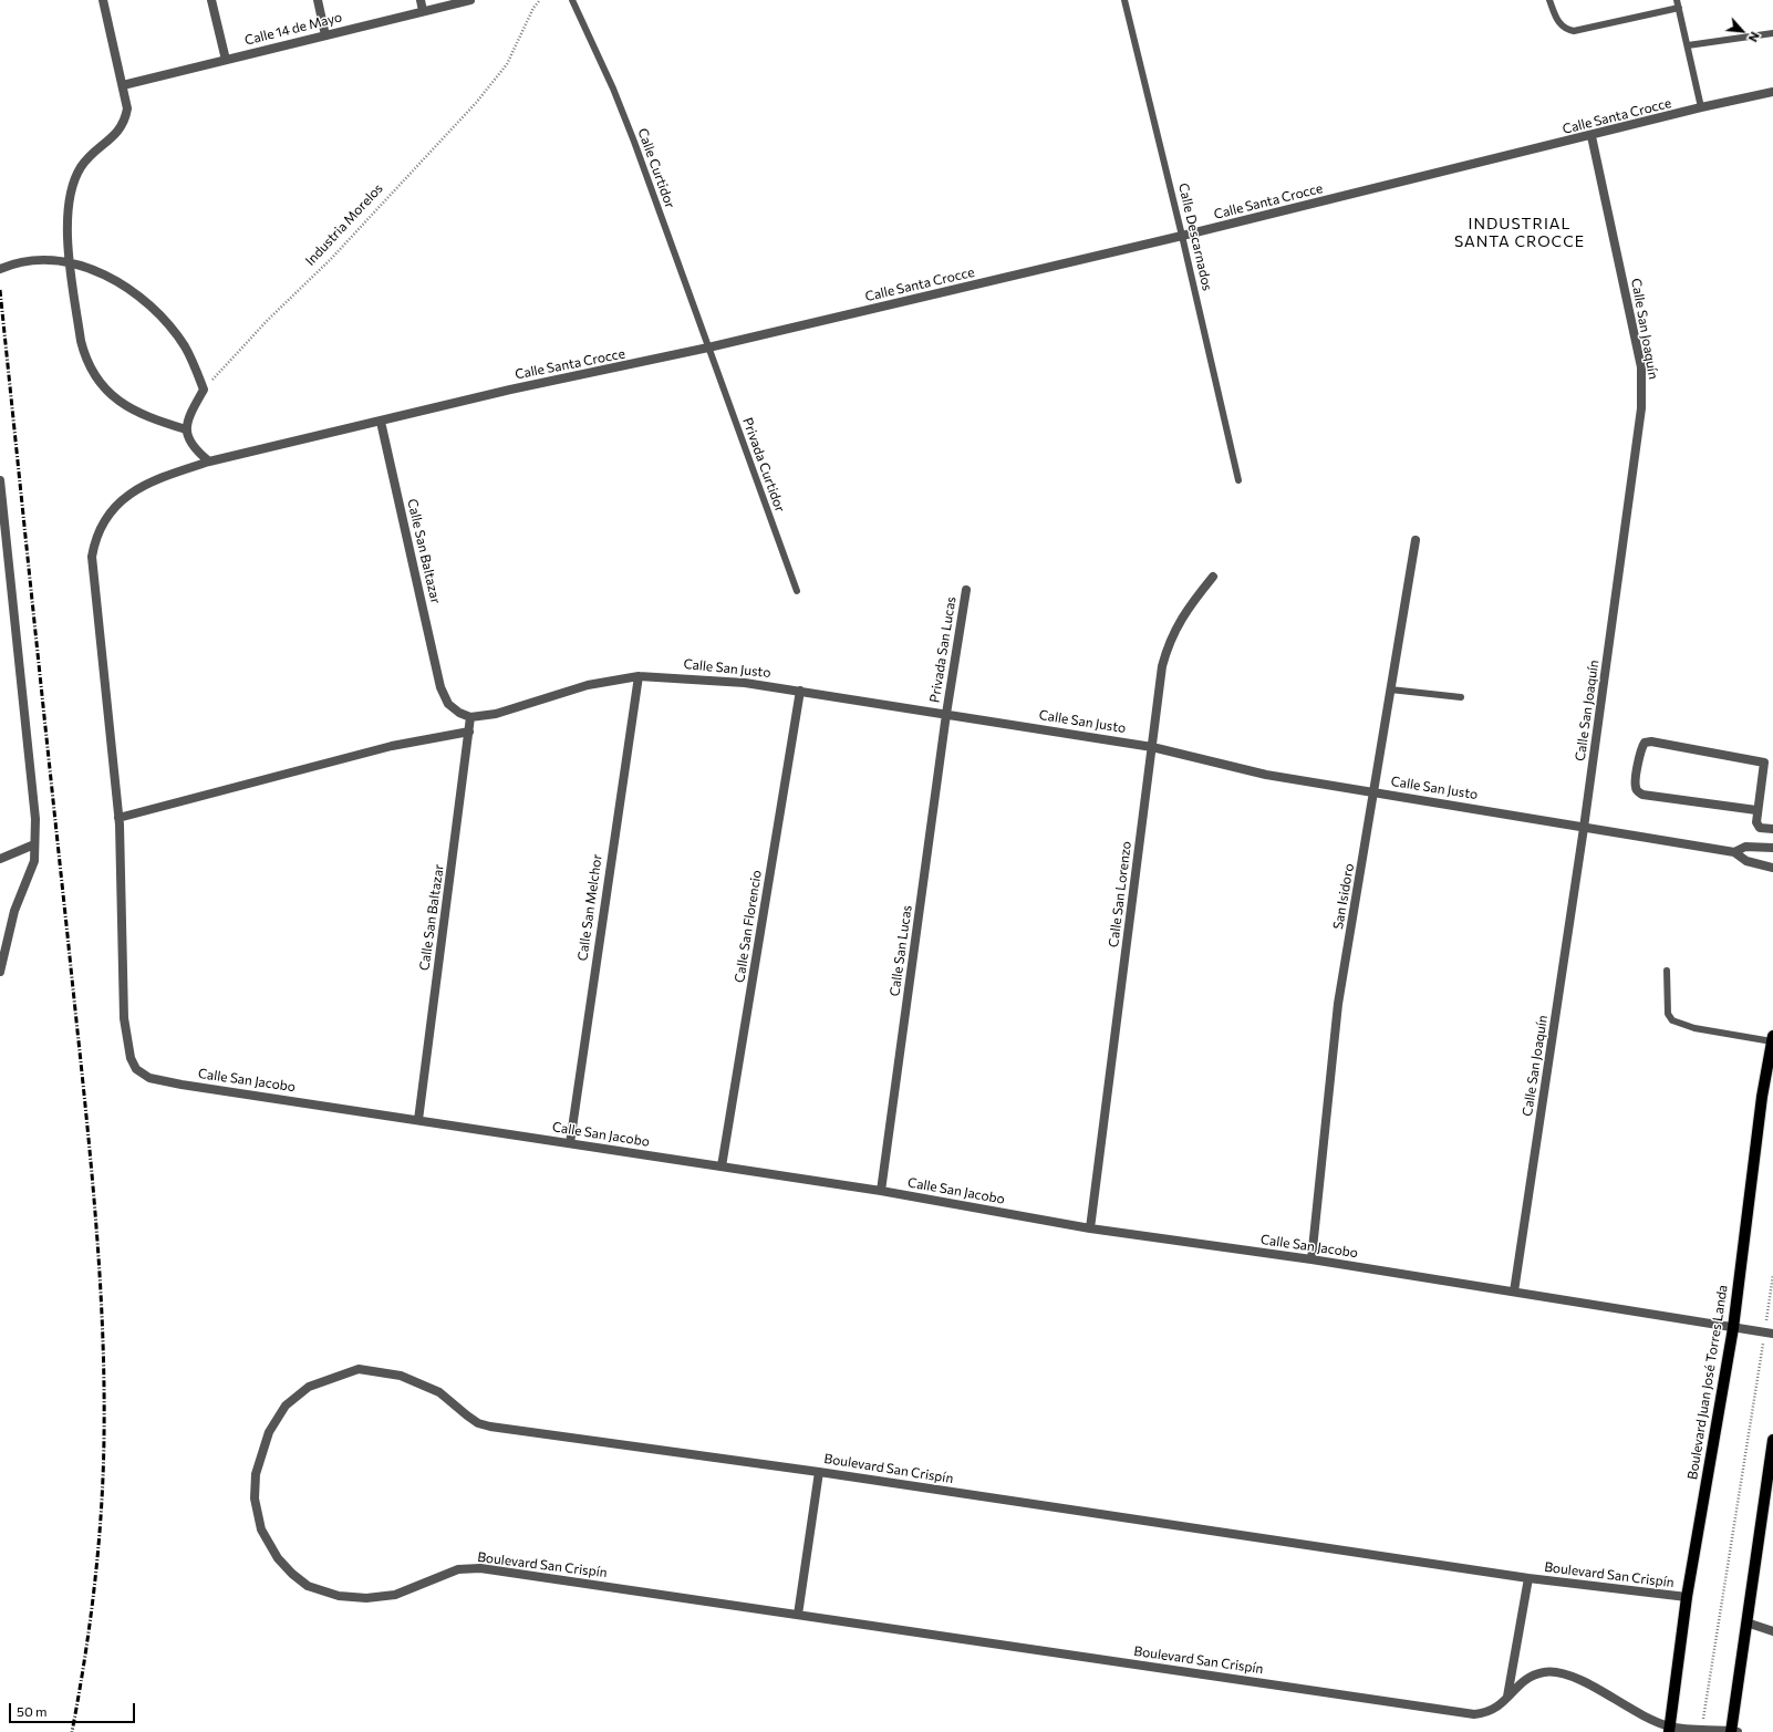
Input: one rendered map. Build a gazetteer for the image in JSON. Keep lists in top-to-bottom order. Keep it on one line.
{"streets":{"main road":["Boulevard Juan José Torres Landa"],"street":["Calle 14 de Mayo","Calle Santa Crocce","Calle San Joaquín","Calle San Baltazar","Privada San Lucas","Calle San Justo","Calle San Lorenzo","San Isidoro","Calle San Melchor","Calle San Florencio","Calle San Lucas","Calle San Jacobo","Boulevard San Crispín"],"lane":["Calle Curtidor","Calle Descarnados","Privada Curtidor"],"path":["Industria Morelos"]},"crossings":[["Calle Santa Crocce","Calle Curtidor"],["Calle Santa Crocce","Calle Descarnados"],["Calle Santa Crocce","Calle San Joaquín"],["Calle Santa Crocce","Privada Curtidor"],["Calle Santa Crocce","Calle San Baltazar"],["Calle Santa Crocce","Calle San Jacobo"],["Calle Curtidor","Privada Curtidor"],["Calle San Joaquín","Calle San Justo"],["Calle San Joaquín","Calle San Jacobo"],["Calle San Baltazar","Calle San Justo"],["Calle San Baltazar","Calle San Jacobo"],["Privada San Lucas","Calle San Justo"],["Privada San Lucas","Calle San Lucas"],["Calle San Justo","Calle San Lorenzo"],["Calle San Justo","San Isidoro"],["Calle San Justo","Calle San Melchor"],["Calle San Justo","Calle San Florencio"],["Calle San Justo","Calle San Lucas"],["Calle San Lorenzo","Calle San Jacobo"],["San Isidoro","Calle San Jacobo"],["Calle San Melchor","Calle San Jacobo"],["Calle San Florencio","Calle San Jacobo"],["Calle San Lucas","Calle San Jacobo"],["Calle San Jacobo","Boulevard Juan José Torres Landa"],["Boulevard Juan José Torres Landa","Boulevard San Crispín"]],"districts":["INDUSTRIAL SANTA CROCCE"],"scale_bar":"50 m","north":"bottom right"}
